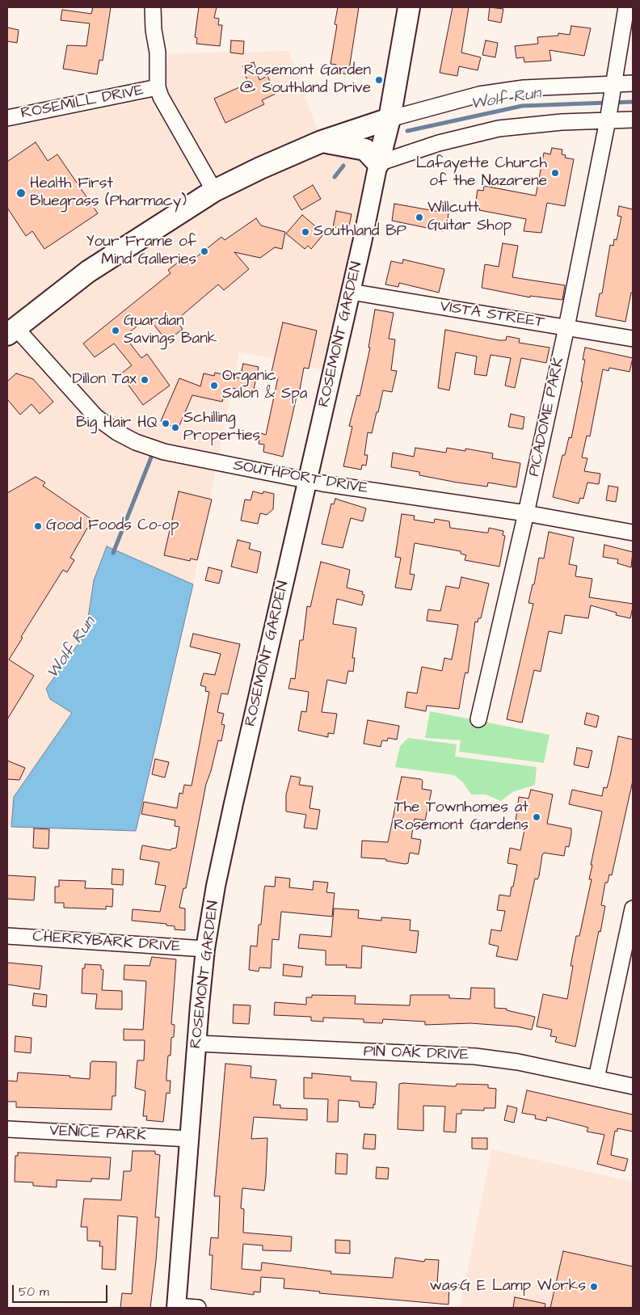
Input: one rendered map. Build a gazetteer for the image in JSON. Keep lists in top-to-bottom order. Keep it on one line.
{"streets":{"main road":["ROSEMONT GARDEN"],"street":["ROSEMILL DRIVE","VISTA STREET","PICADOME PARK","SOUTHPORT DRIVE","CHERRYBARK DRIVE","PIN OAK DRIVE","VENICE PARK"]},"crossings":[["VISTA STREET","ROSEMONT GARDEN"],["VISTA STREET","PICADOME PARK"],["ROSEMONT GARDEN","SOUTHPORT DRIVE"],["ROSEMONT GARDEN","CHERRYBARK DRIVE"],["ROSEMONT GARDEN","PIN OAK DRIVE"],["ROSEMONT GARDEN","VENICE PARK"],["PICADOME PARK","SOUTHPORT DRIVE"]],"water":["Wolf Run"],"places":["Rosemont Garden @ Southland Drive","Lafayette Church of the Nazarene","Health First Bluegrass (Pharmacy)","Willcutt Guitar Shop","Southland BP","Your Frame of Mind Galleries","Guardian Savings Bank","Dillon Tax","Organic Salon & Spa","Big Hair HQ","Schilling Properties","Good Foods Co-op","The Townhomes at Rosemont Gardens","was:G E Lamp Works"],"scale_bar":"50 m"}
